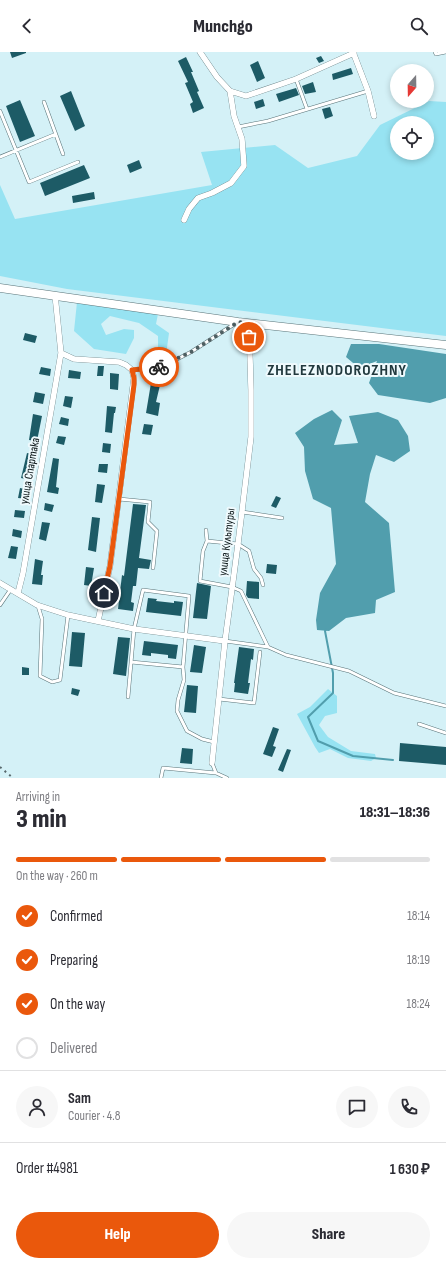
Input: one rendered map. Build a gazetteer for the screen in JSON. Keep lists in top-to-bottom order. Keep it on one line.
{"streets":{"street":["улица Спартака","улица Культуры"]},"districts":["ZHELEZNODOROZHNY"],"north":"bottom","page":{"header":"Munchgo","heading":["3 min","Arriving in","18:31–18:36"],"panel":["Sam","Courier · 4.8","Order #4981","1 630 ₽"],"bar":"On the way · 260 m","list":[["Confirmed","18:14"],["Preparing","18:19"],["On the way","18:24"],"Delivered"],"buttons":["Help","Share"]}}
